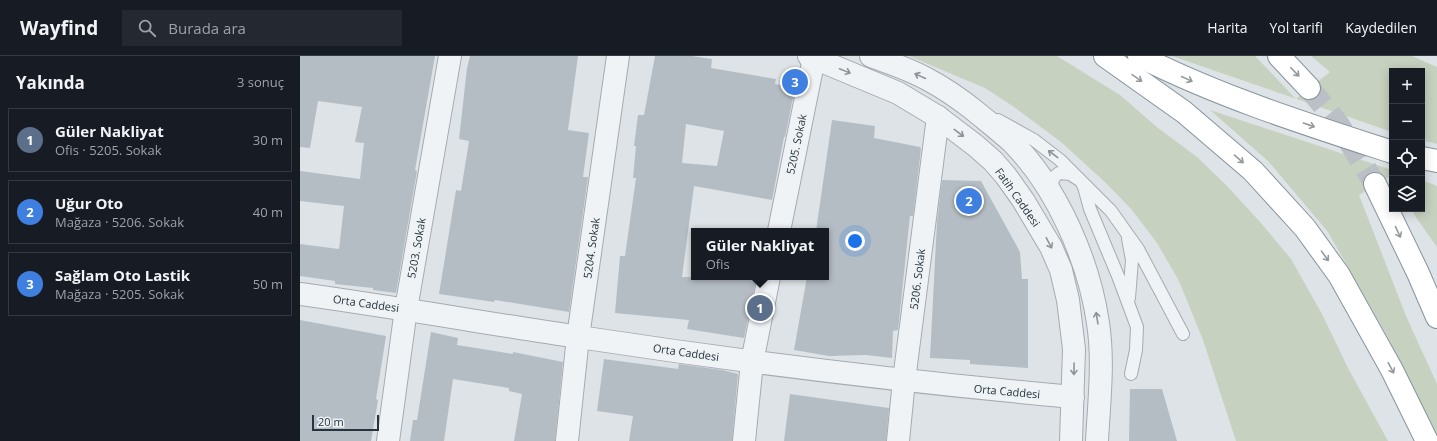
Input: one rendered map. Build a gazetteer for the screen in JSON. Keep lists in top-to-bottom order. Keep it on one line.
{"streets":{"street":["5205. Sokak","Fatih Caddesi","5203. Sokak","5204. Sokak","5206. Sokak","Orta Caddesi"]},"crossings":[["5205. Sokak","Fatih Caddesi"],["Fatih Caddesi","5206. Sokak"],["Fatih Caddesi","Orta Caddesi"],["5203. Sokak","Orta Caddesi"],["5204. Sokak","Orta Caddesi"],["5206. Sokak","Orta Caddesi"]],"one_way":["Fatih Caddesi"],"scale_bar":"20 m","page":{"header":"Wayfind","search":"Burada ara","nav":["Harita","Yol tarifi","Kaydedilen"],"heading":["Yakında","3 sonuç"],"pins":["3","2","1"],"map_buttons":["+","−"],"list":[{"mark":"1","name":"Güler Nakliyat","note":"Ofis · 5205. Sokak","value":"30 m"},{"mark":"2","name":"Uğur Oto","note":"Mağaza · 5206. Sokak","value":"40 m"},{"mark":"3","name":"Sağlam Oto Lastik","note":"Mağaza · 5205. Sokak","value":"50 m"}],"popup":["Güler Nakliyat","Ofis"],"scale":"20 m"}}
